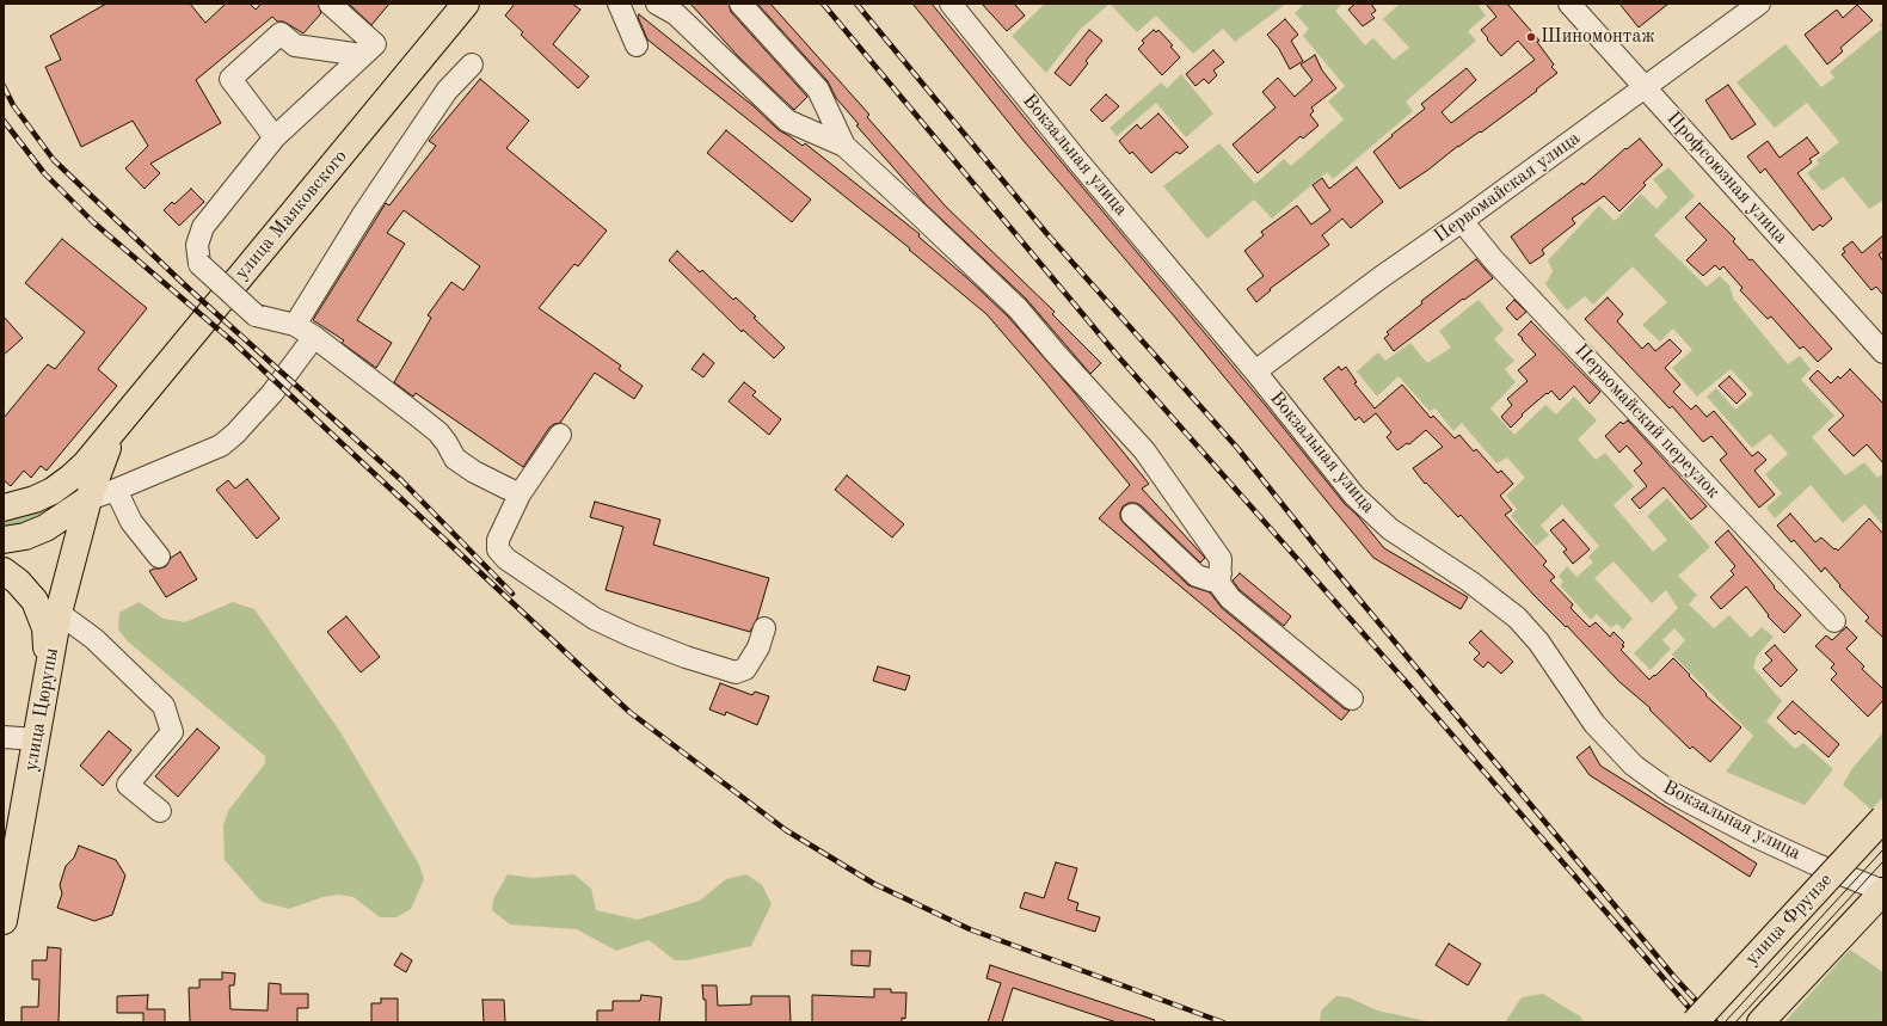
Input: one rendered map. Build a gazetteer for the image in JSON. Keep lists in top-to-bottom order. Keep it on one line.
{"streets":{"main road":["улица Маяковского","улица Цюрупы","улица Фрунзе"],"street":["Вокзальная улица","Профсоюзная улица","Первомайская улица","Первомайский переулок"]},"crossings":[["Вокзальная улица","Первомайская улица"],["Профсоюзная улица","Первомайская улица"],["Первомайская улица","Первомайский переулок"],["улица Маяковского","улица Цюрупы"]],"places":["Шиномонтаж"]}
